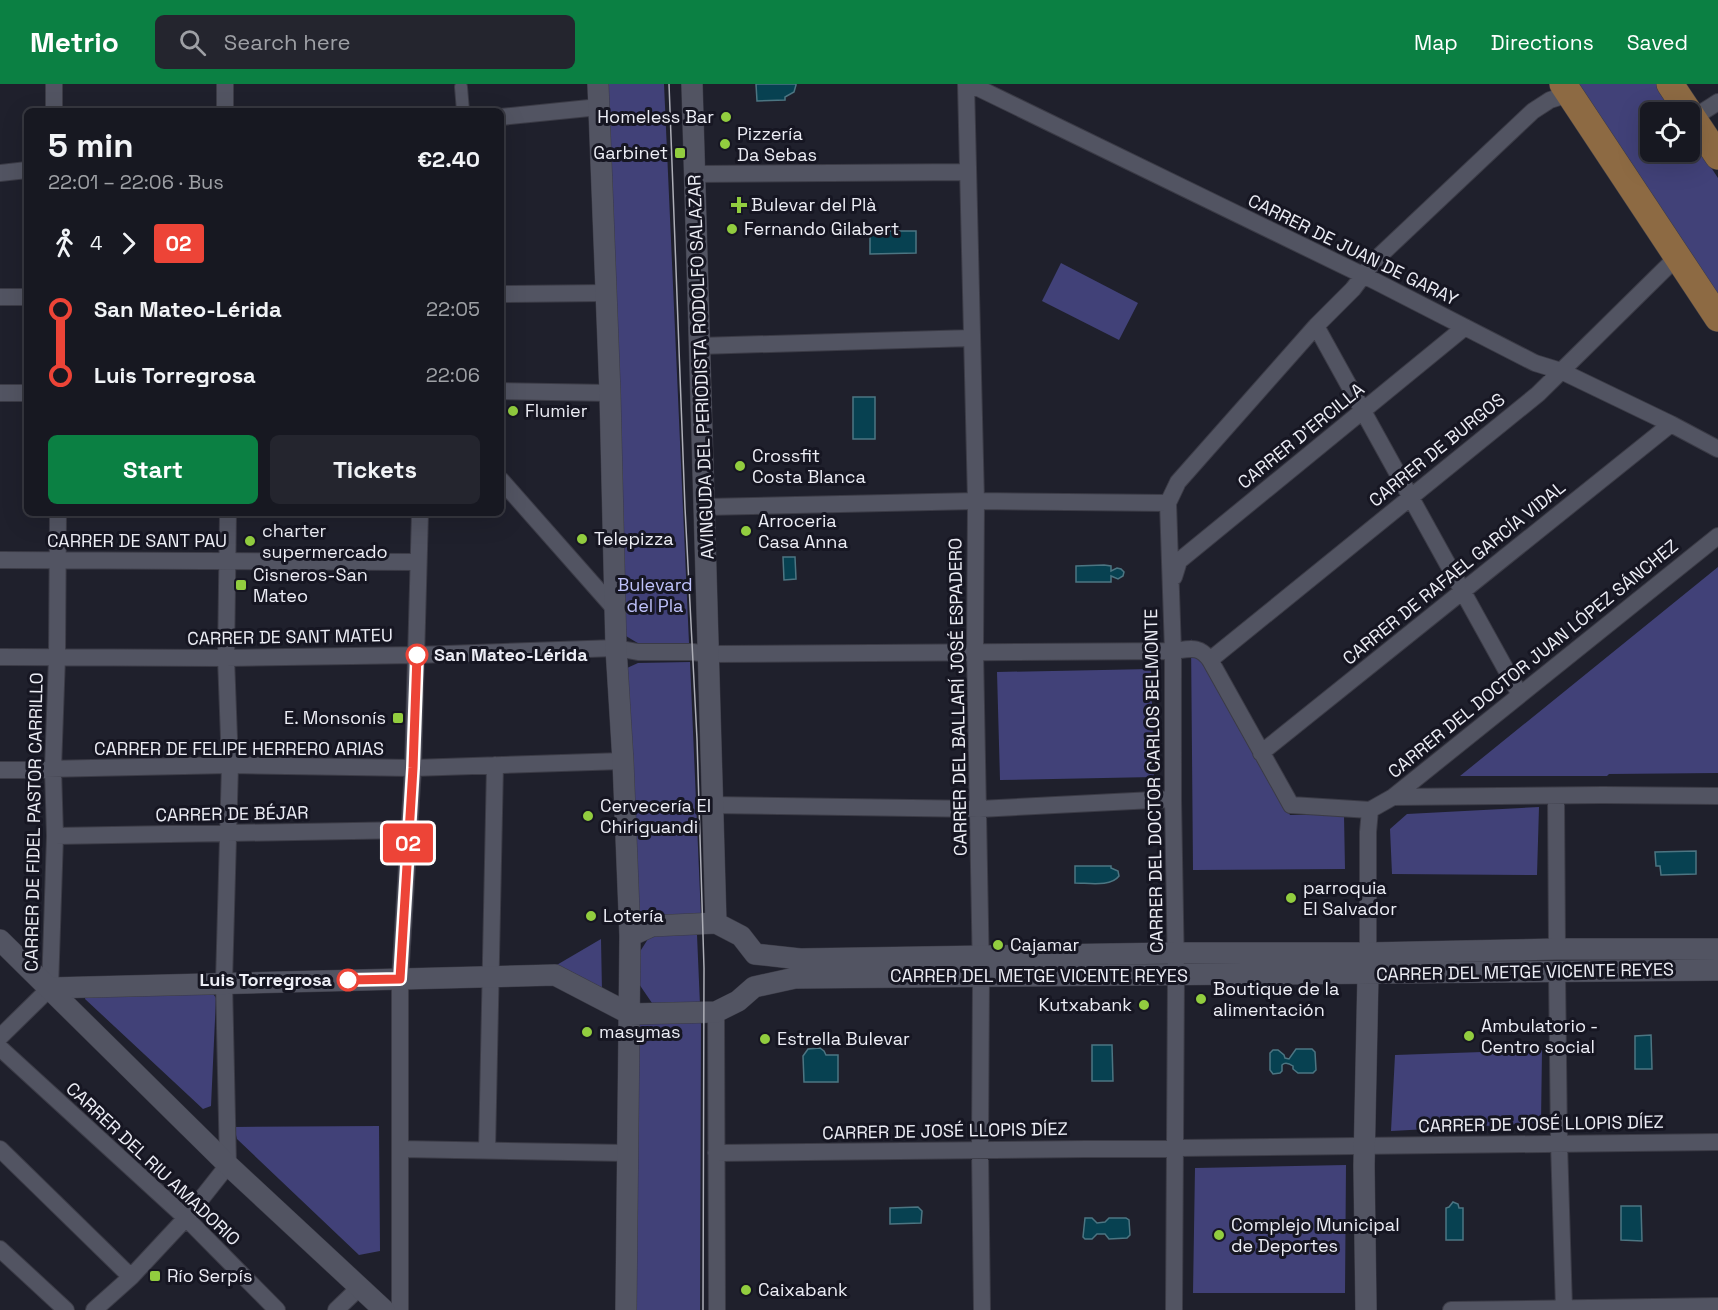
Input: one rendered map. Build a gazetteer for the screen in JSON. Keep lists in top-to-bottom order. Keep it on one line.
{"streets":{"street":["CARRER DE JUAN DE GARAY","AVINGUDA DEL PERIODISTA RODOLFO SALAZAR","CARRER D'ERCILLA","CARRER DE BURGOS","CARRER DE SANT PAU","CARRER DE RAFAEL GARCÍA VIDAL","CARRER DE SANT MATEU","CARRER DEL DOCTOR JUAN LÓPEZ SÁNCHEZ","CARRER DEL BALLARÍ JOSÉ ESPADERO","CARRER DE FELIPE HERRERO ARIAS","CARRER DEL DOCTOR CARLOS BELMONTE","CARRER DE BÉJAR","CARRER DE FIDEL PASTOR CARRILLO","CARRER DEL METGE VICENTE REYES","CARRER DE JOSÉ LLOPIS DÍEZ","CARRER DEL RIU AMADORIO"]},"crossings":[["CARRER DE JUAN DE GARAY","CARRER D'ERCILLA"],["CARRER DE JUAN DE GARAY","CARRER DE BURGOS"],["CARRER DE JUAN DE GARAY","CARRER DE RAFAEL GARCÍA VIDAL"],["CARRER DE JUAN DE GARAY","CARRER DEL BALLARÍ JOSÉ ESPADERO"],["AVINGUDA DEL PERIODISTA RODOLFO SALAZAR","CARRER DE SANT MATEU"],["AVINGUDA DEL PERIODISTA RODOLFO SALAZAR","CARRER DEL METGE VICENTE REYES"],["CARRER D'ERCILLA","CARRER DEL DOCTOR CARLOS BELMONTE"],["CARRER DE BURGOS","CARRER DE SANT MATEU"],["CARRER DE SANT PAU","CARRER DE FIDEL PASTOR CARRILLO"],["CARRER DE SANT MATEU","CARRER DEL BALLARÍ JOSÉ ESPADERO"],["CARRER DE SANT MATEU","CARRER DEL DOCTOR CARLOS BELMONTE"],["CARRER DE SANT MATEU","CARRER DE FIDEL PASTOR CARRILLO"],["CARRER DEL BALLARÍ JOSÉ ESPADERO","CARRER DEL METGE VICENTE REYES"],["CARRER DEL BALLARÍ JOSÉ ESPADERO","CARRER DE JOSÉ LLOPIS DÍEZ"],["CARRER DE FELIPE HERRERO ARIAS","CARRER DE FIDEL PASTOR CARRILLO"],["CARRER DEL DOCTOR CARLOS BELMONTE","CARRER DEL METGE VICENTE REYES"],["CARRER DEL DOCTOR CARLOS BELMONTE","CARRER DE JOSÉ LLOPIS DÍEZ"],["CARRER DE BÉJAR","CARRER DE FIDEL PASTOR CARRILLO"]],"parks":["Bulevard del Pla"],"places":{"other":["Homeless Bar","Pizzería Da Sebas","Fernando Gilabert","Flumier","Crossfit Costa Blanca","Arroceria Casa Anna","Telepizza","charter supermercado","San Mateo-Lérida","Cervecería El Chiriguandi","parroquia El Salvador","Lotería","Cajamar","Luis Torregrosa","Boutique de la alimentación","Kutxabank","masymas","Ambulatorio - Centro social","Estrella Bulevar","Complejo Municipal de Deportes","Caixabank"],"transit":["Garbinet","Cisneros-San Mateo","E. Monsonís","Río Serpís"],"health":["Bulevar del Plà"]},"lines":["bus line 02"],"page":{"header":"Metrio","search":"Search here","nav":["Map","Directions","Saved"],"on_map":"02","heading":["5 min","22:01 – 22:06 · Bus","€2.40"],"legs":["4","02"],"list":[{"name":"San Mateo-Lérida","value":"22:05"},{"name":"Luis Torregrosa","value":"22:06"}],"buttons":["Start","Tickets"]}}
